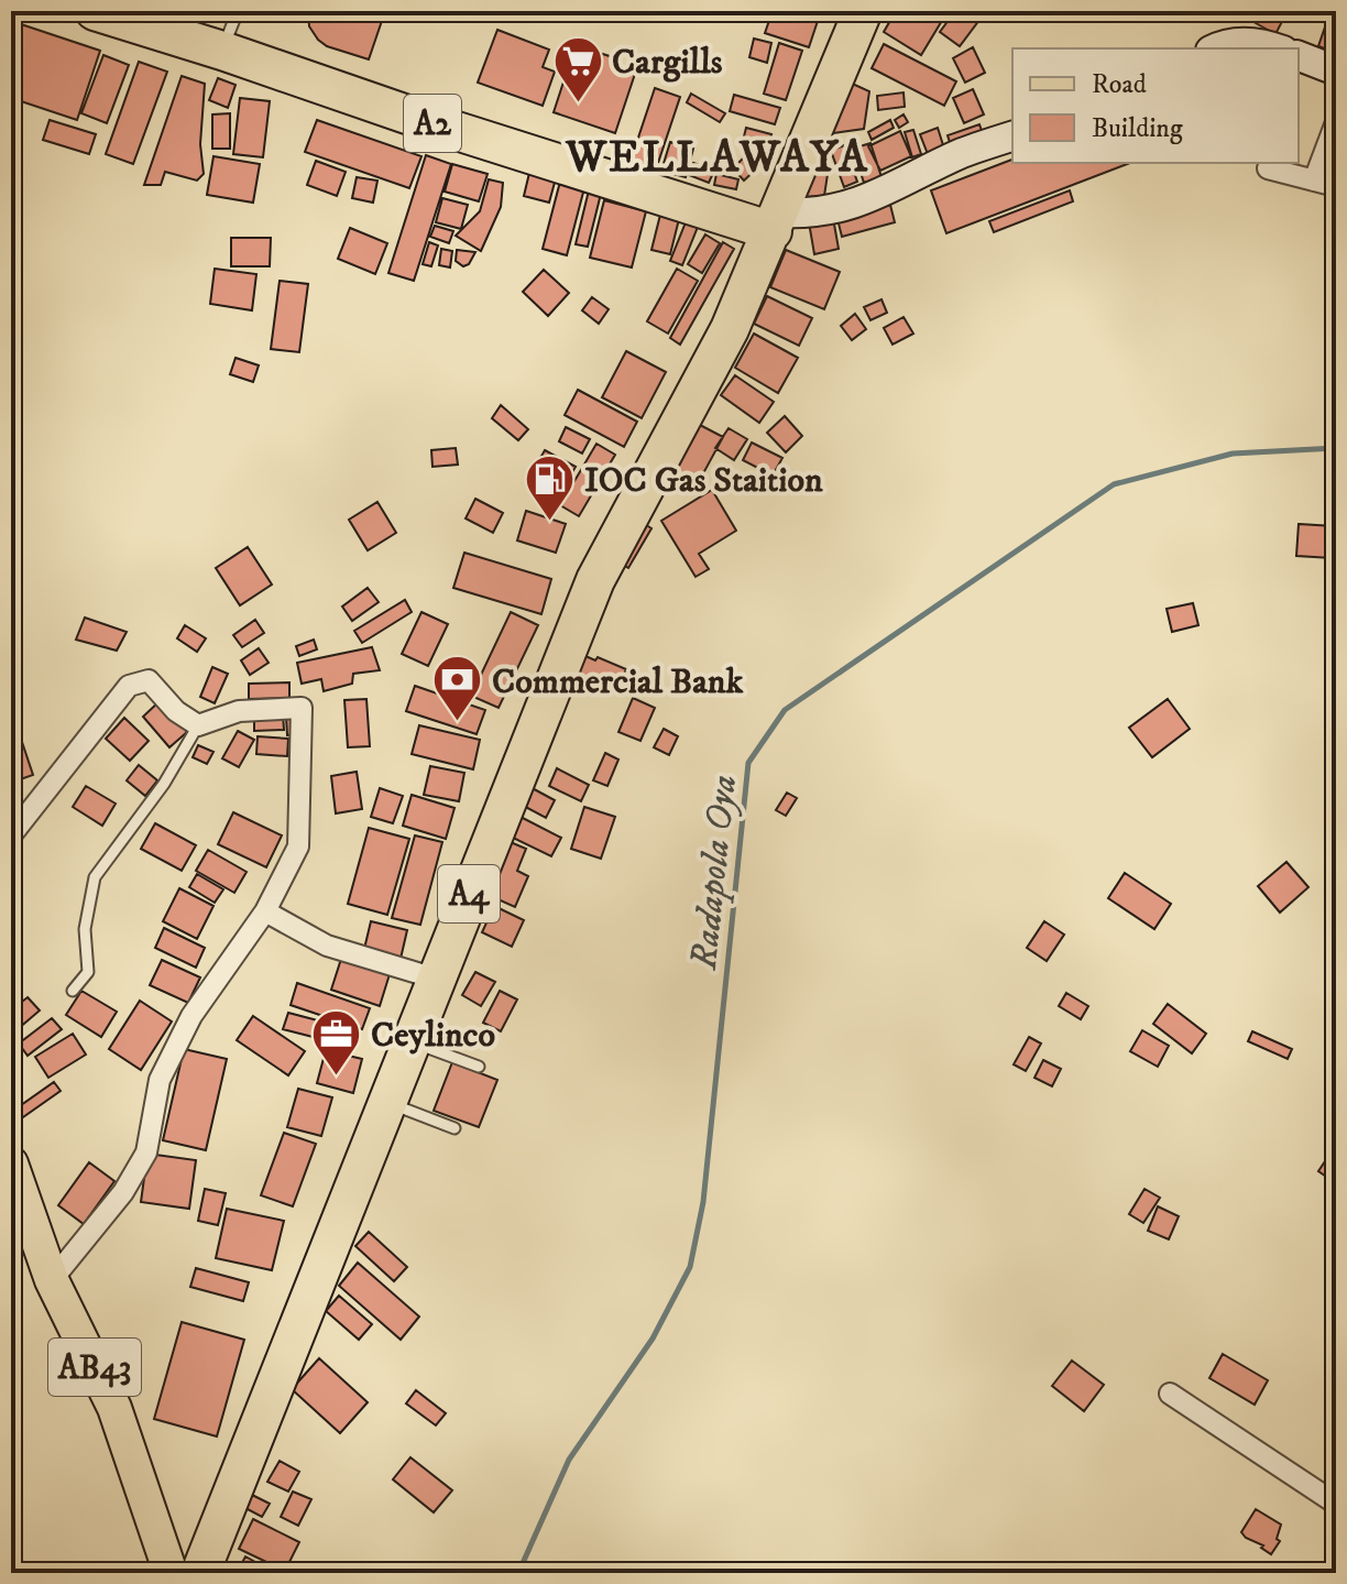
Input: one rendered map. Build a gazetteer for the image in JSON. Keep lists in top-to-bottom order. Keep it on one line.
{"streets":{"highway":["A2","A4"],"main road":["AB43"]},"crossings":[["A2","A4"]],"districts":["WELLAWAYA"],"water":["Radapola Oya"],"places":{"supermarket":["Cargills"],"fuel station":["IOC Gas Staition"],"bank":["Commercial Bank"],"office":["Ceylinco"]},"legend":["Road","Building"]}
